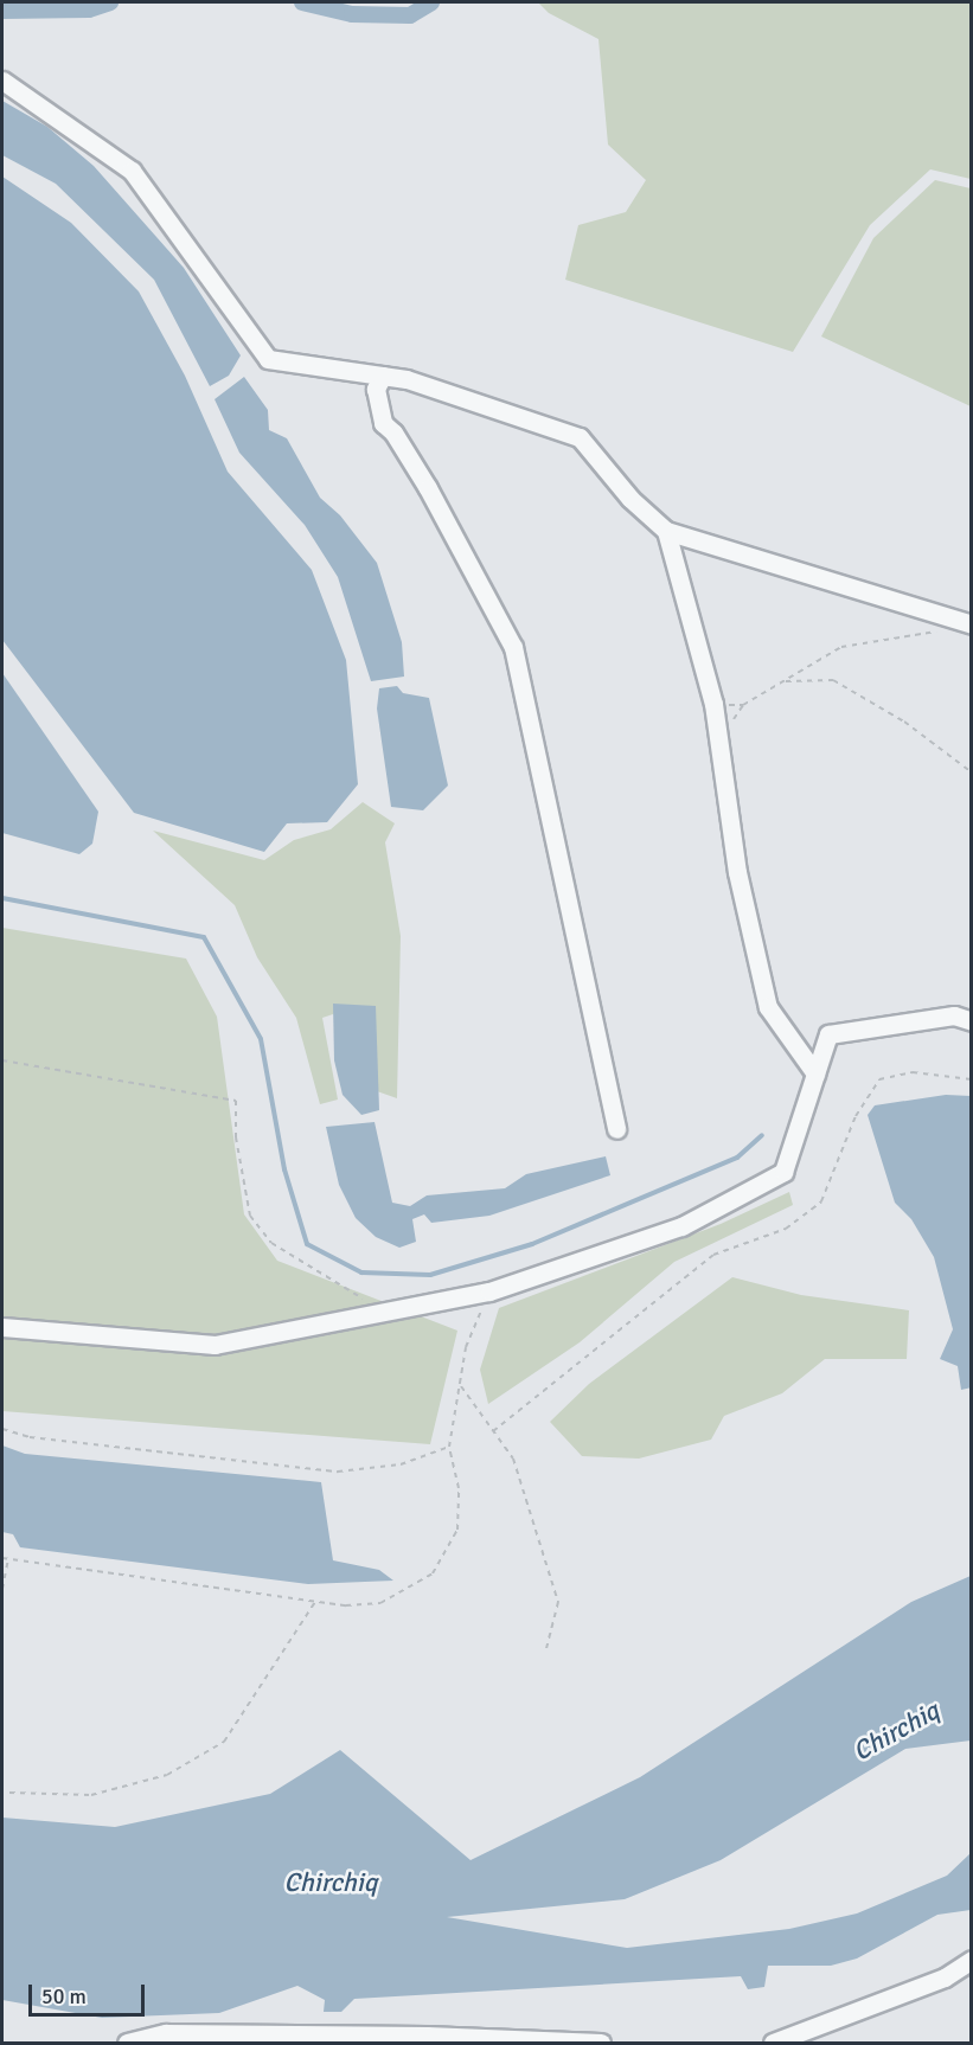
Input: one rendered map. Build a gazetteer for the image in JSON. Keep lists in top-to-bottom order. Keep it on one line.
{"water":["Chirchiq"],"scale_bar":"50 m"}
